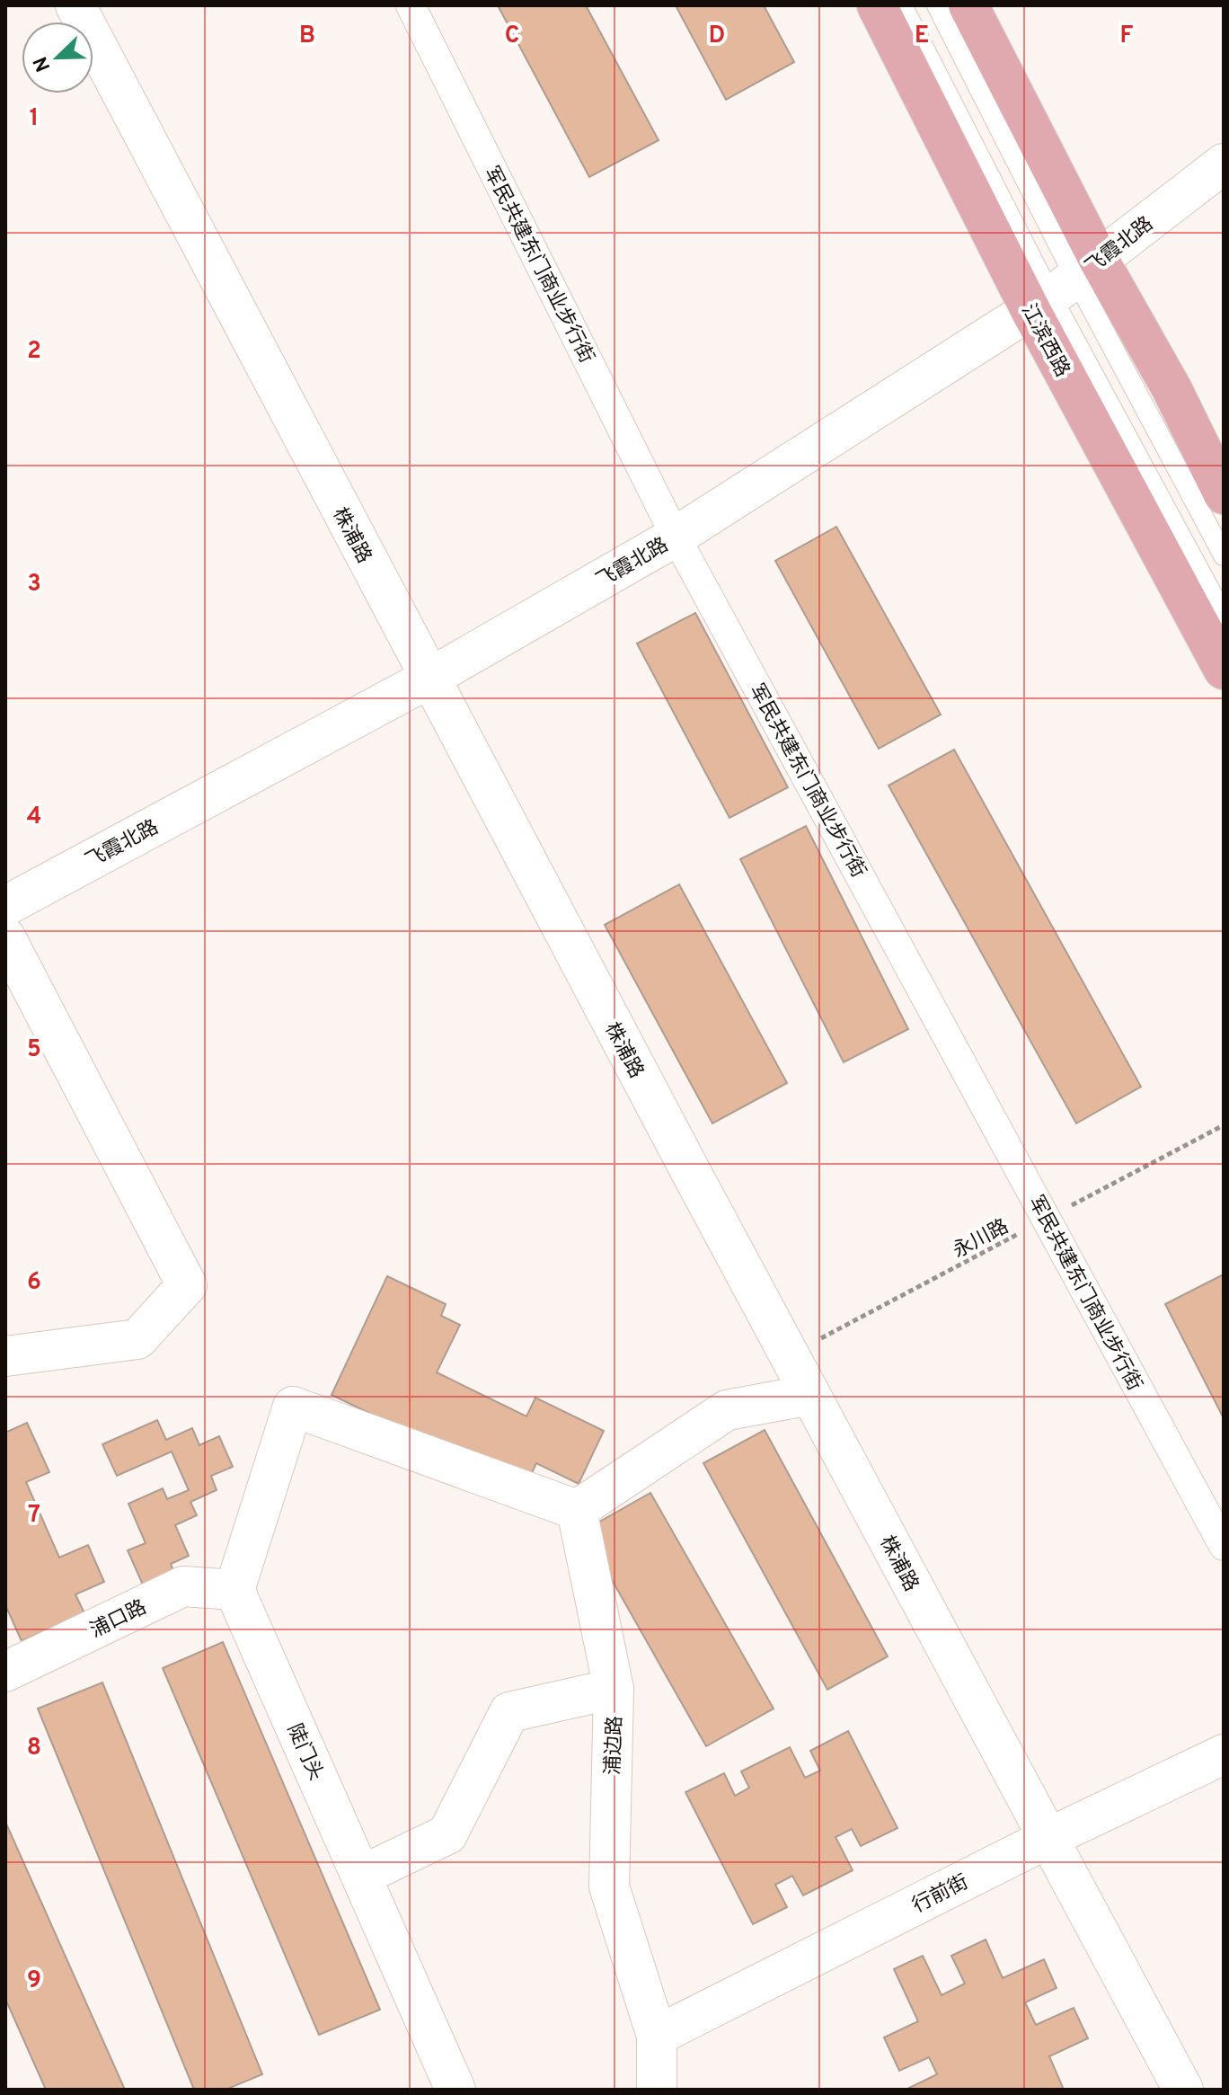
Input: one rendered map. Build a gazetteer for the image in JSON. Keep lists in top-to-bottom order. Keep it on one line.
{"streets":{"main road":["江滨西路"],"street":["飞霞北路","军民共建东门商业步行街","株浦路","浦口路","浦边路","陡门头","行前街"],"path":["永川路"]},"crossings":[["飞霞北路","军民共建东门商业步行街"],["飞霞北路","江滨西路"],["飞霞北路","株浦路"],["军民共建东门商业步行街","永川路"],["株浦路","永川路"],["株浦路","行前街"],["浦口路","陡门头"],["浦边路","陡门头"],["浦边路","行前街"]],"north":"bottom left","grid":{"columns":["B","C","D","E","F"],"rows":["1","2","3","4","5","6","7","8","9"]}}
